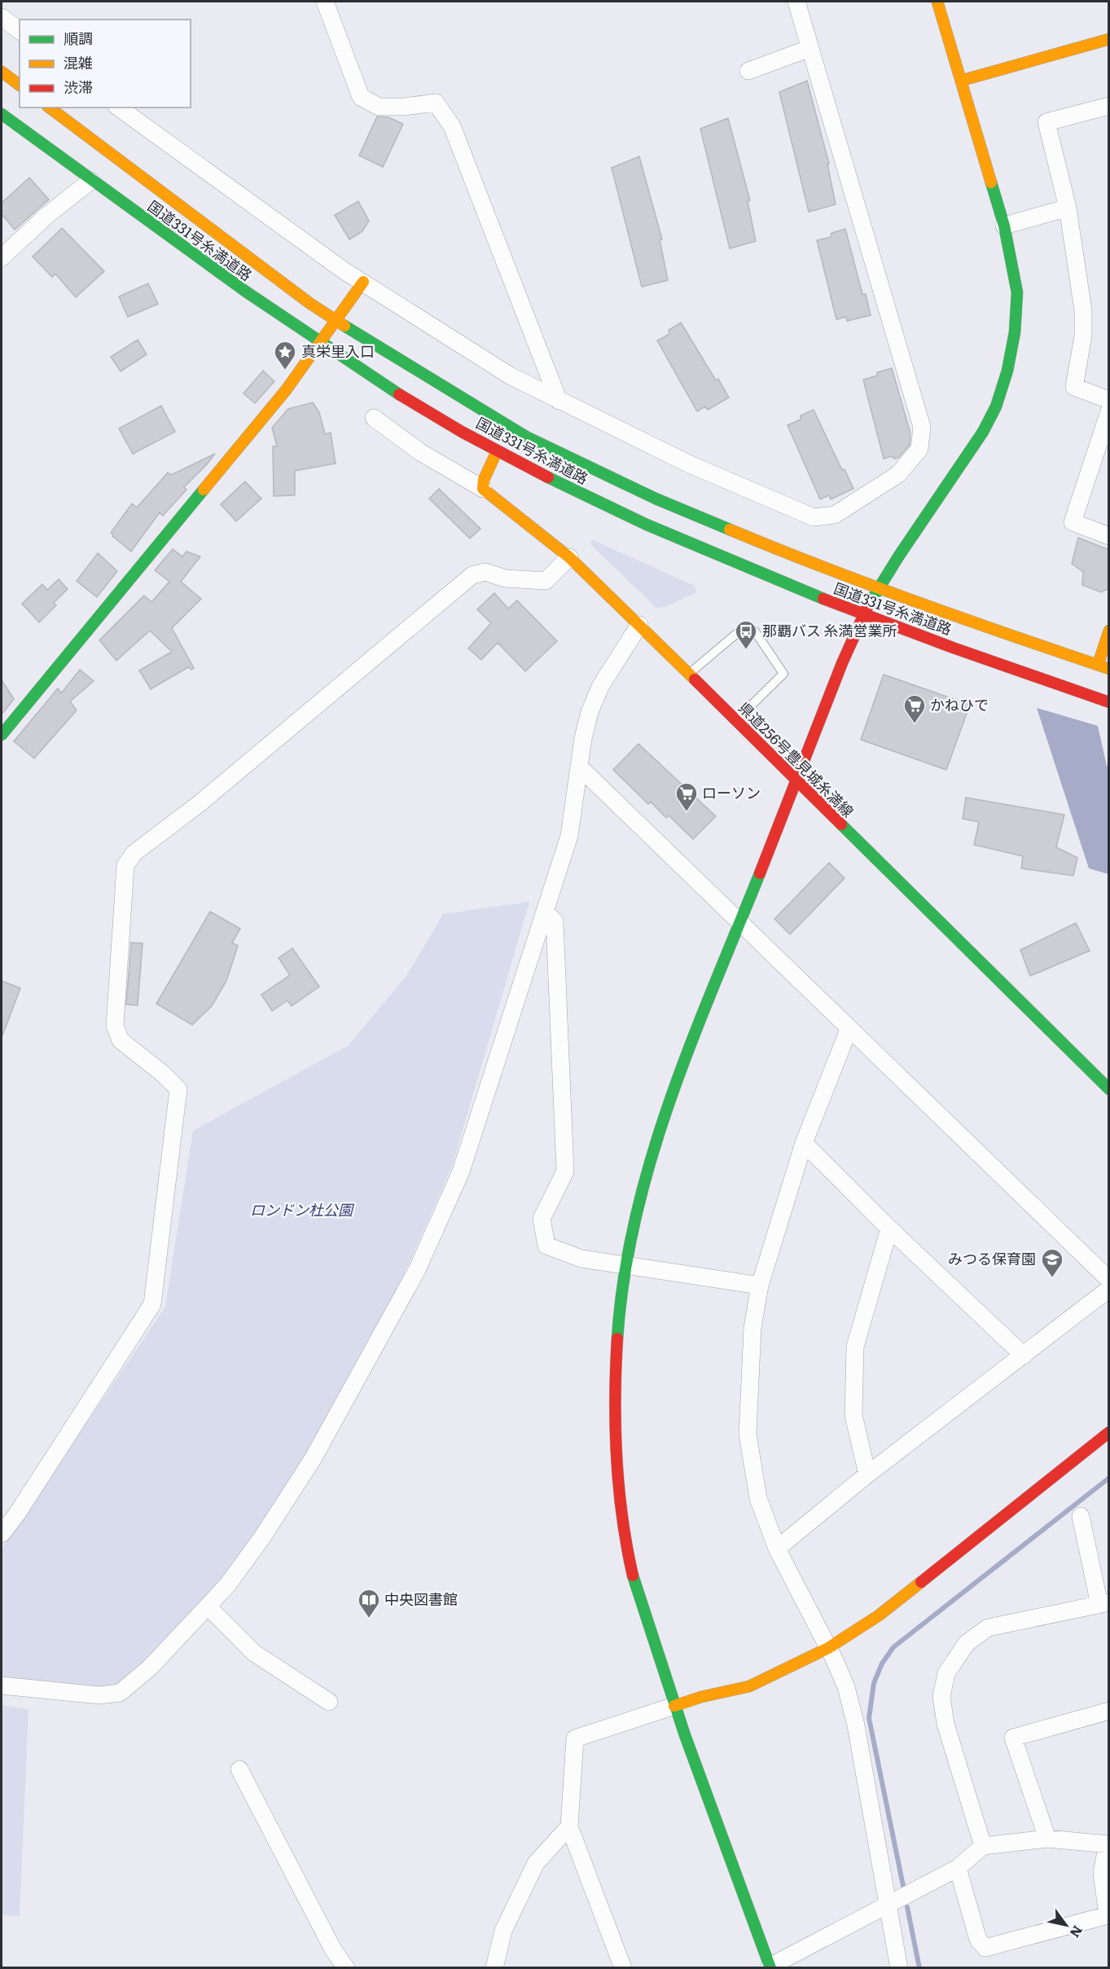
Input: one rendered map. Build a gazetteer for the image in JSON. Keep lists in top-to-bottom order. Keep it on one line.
{"streets":{"main road":["国道331号糸満道路","県道256号豊見城糸満線"]},"parks":["ロンドン杜公園"],"places":{"place":["真栄里入口"],"bus stop":["那覇バス 糸満営業所"],"supermarket":["かねひで","ローソン"],"school or university":["みつる保育園"],"library":["中央図書館"]},"legend":["順調","混雑","渋滞"],"north":"bottom right"}
